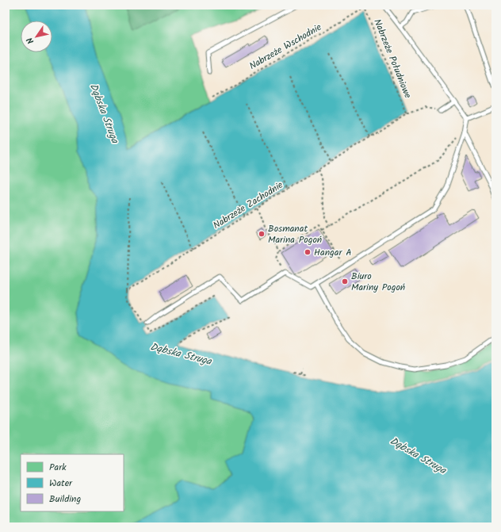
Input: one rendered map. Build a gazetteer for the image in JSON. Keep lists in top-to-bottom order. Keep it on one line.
{"streets":{"path":["Nabrzeże Wschodnie","Nabrzeże Południowe","Nabrzeże Zachodnie"]},"crossings":[["Nabrzeże Wschodnie","Nabrzeże Południowe"],["Nabrzeże Południowe","Nabrzeże Zachodnie"]],"water":["Dąbska Struga"],"places":["Bosmanat Marina Pogoń","Hangar A","Biuro Mariny Pogoń"],"legend":["Park","Water","Building"],"north":"bottom left"}
